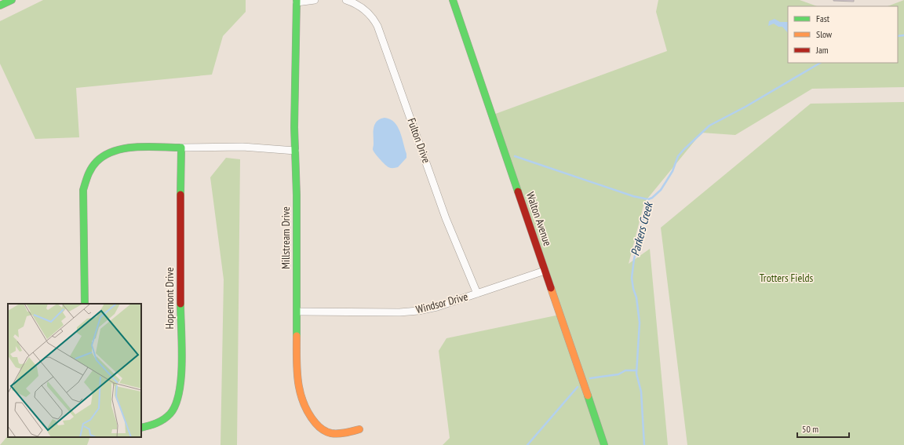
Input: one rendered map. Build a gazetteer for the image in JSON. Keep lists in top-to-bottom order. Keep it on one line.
{"streets":{"street":["Fulton Drive","Walton Avenue","Millstream Drive","Hopemont Drive","Windsor Drive"]},"crossings":[["Fulton Drive","Windsor Drive"],["Walton Avenue","Windsor Drive"],["Millstream Drive","Windsor Drive"]],"water":["Parkers Creek"],"parks":["Trotters Fields"],"legend":["Fast","Slow","Jam"],"scale_bar":"50 m"}
